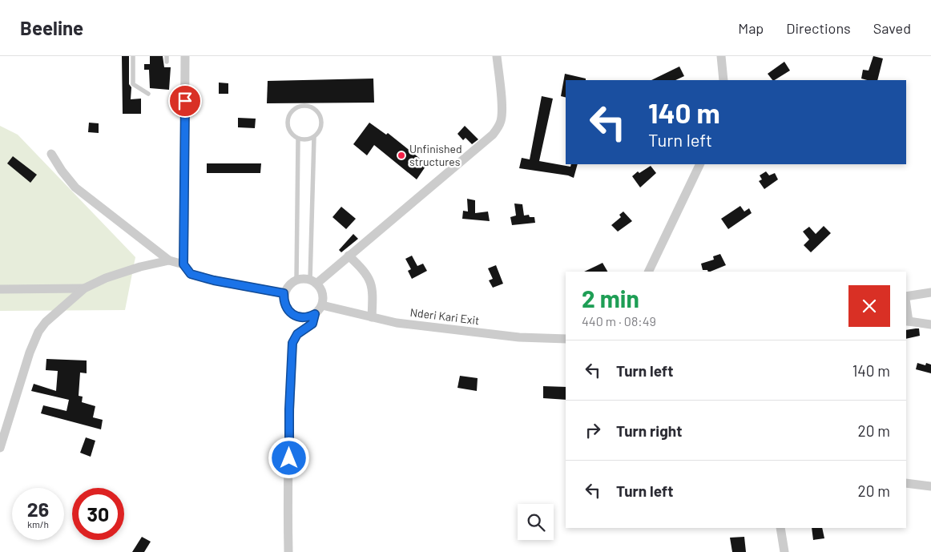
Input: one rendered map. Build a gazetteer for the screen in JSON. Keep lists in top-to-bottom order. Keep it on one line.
{"streets":{"street":["Nderi Kari Exit"]},"places":["Unfinished structures"],"page":{"header":"Beeline","nav":["Map","Directions","Saved"],"turn":["140 m","Turn left"],"heading":["2 min","440 m · 08:49"],"list":[{"name":"Turn left","value":"140 m"},{"name":"Turn right","value":"20 m"},{"name":"Turn left","value":"20 m"}],"speed":"26 km/h","limit":"30"}}
